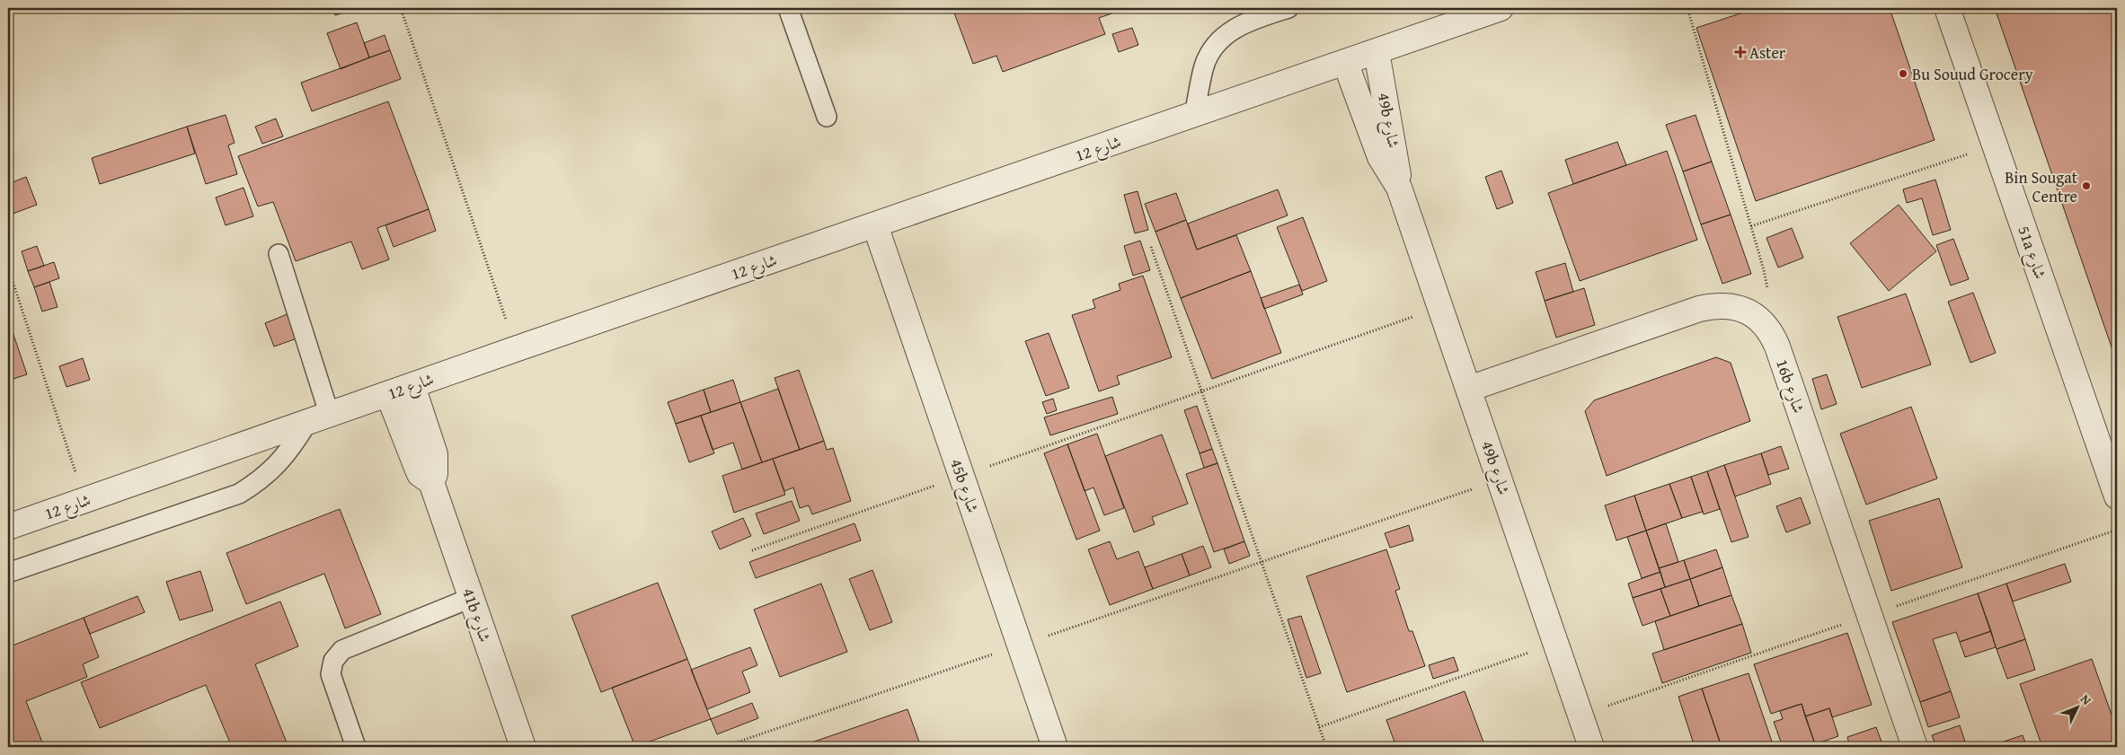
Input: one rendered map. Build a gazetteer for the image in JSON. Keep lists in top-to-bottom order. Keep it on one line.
{"streets":{"street":["49b شارع","شارع 12","51a شارع","16b شارع","45b شارع","41b شارع"]},"crossings":[["49b شارع","شارع 12"],["49b شارع","16b شارع"],["شارع 12","45b شارع"],["شارع 12","41b شارع"]],"places":{"health":["Aster"],"other":["Bu Souud Grocery","Bin Sougat Centre"]},"north":"top right"}
